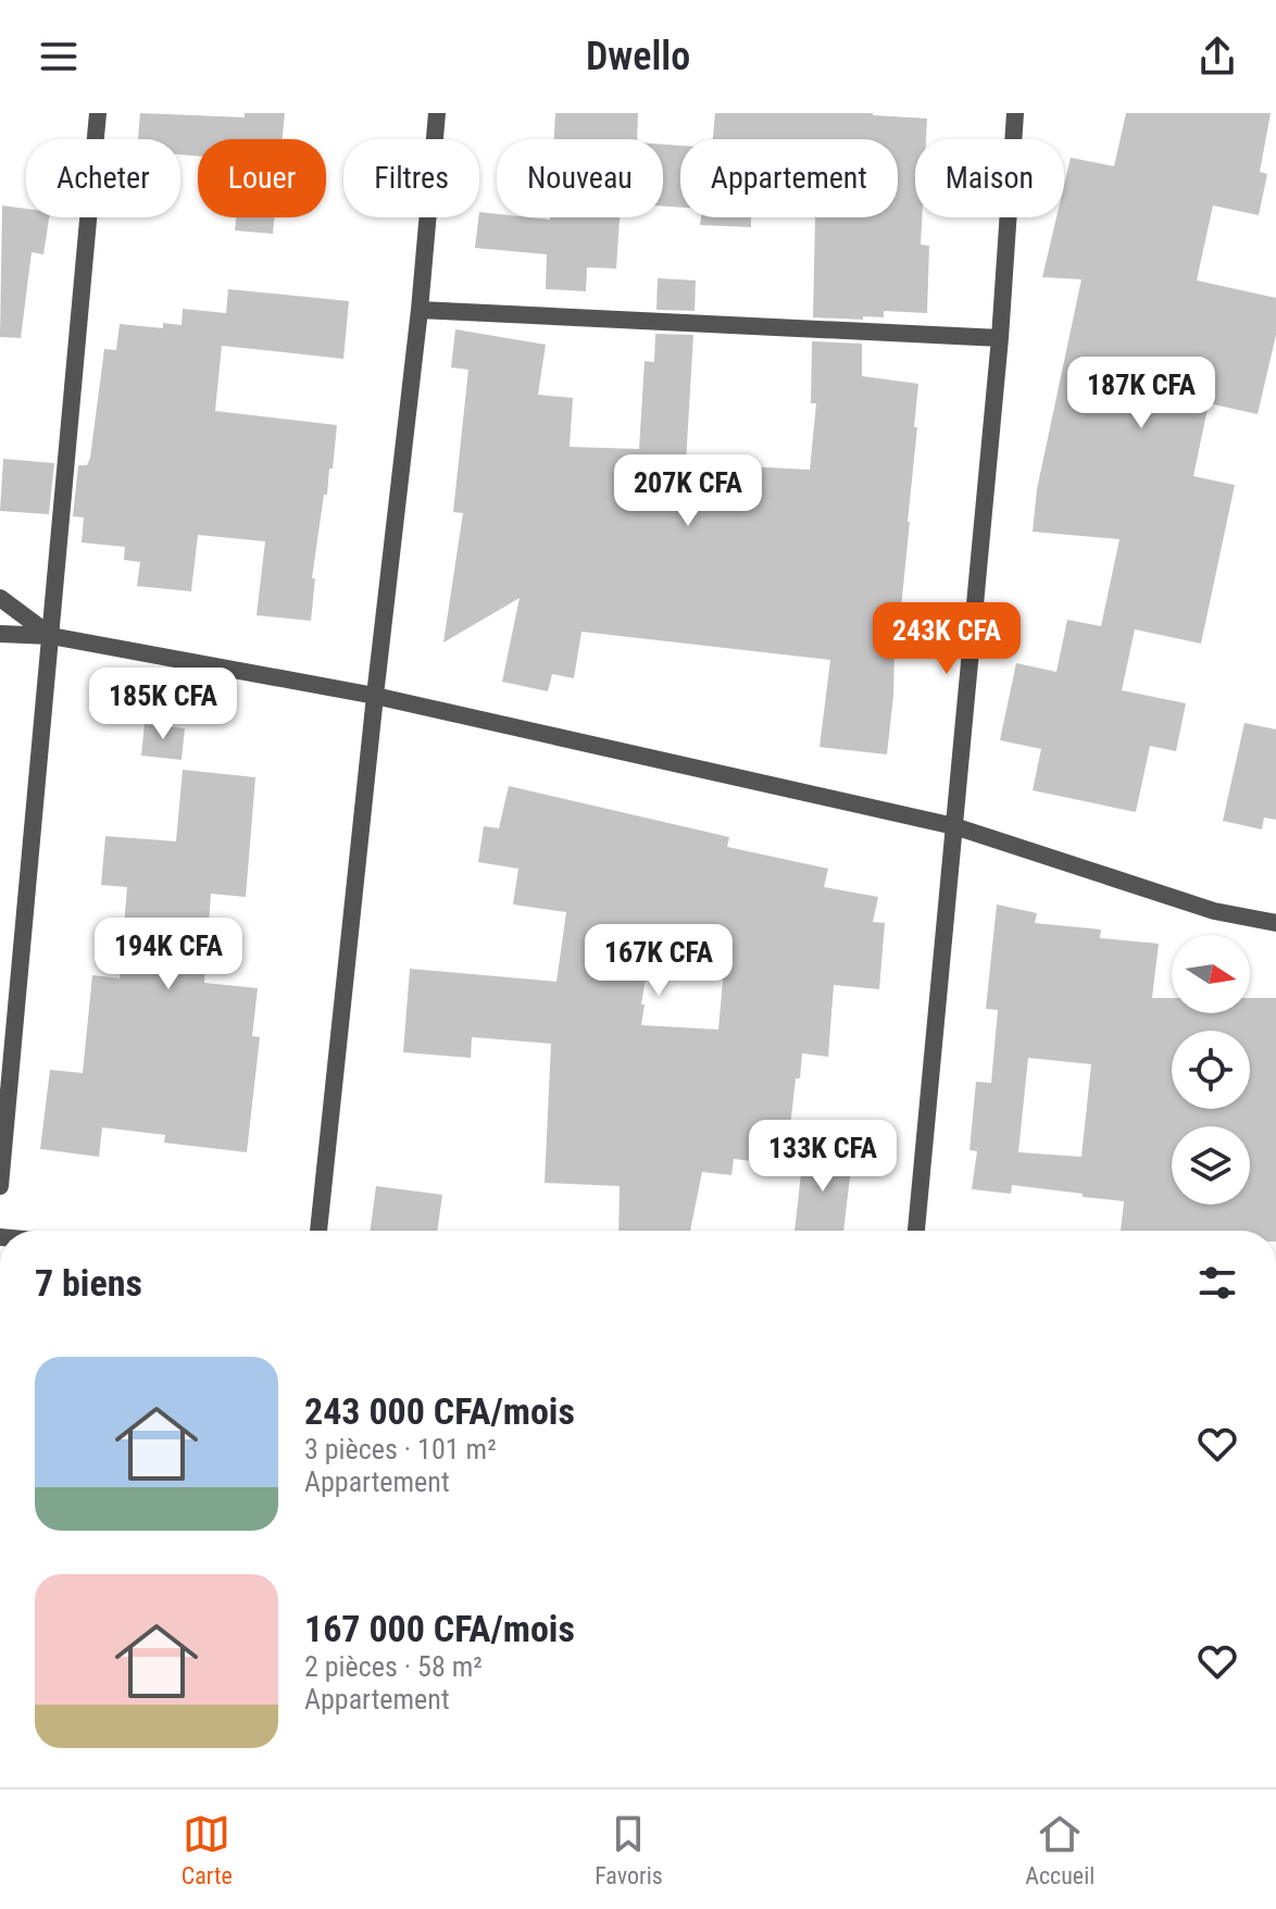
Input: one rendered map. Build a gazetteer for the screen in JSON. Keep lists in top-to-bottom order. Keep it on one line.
{"north":"right","page":{"header":"Dwello","chip":["Acheter","Louer","Filtres","Nouveau","Appartement","Maison"],"price":["187K CFA","207K CFA","243K CFA","185K CFA","194K CFA","167K CFA","133K CFA"],"heading":"7 biens","list":[{"name":"243 000 CFA/mois","note":"3 pièces · 101 m² · Appartement"},{"name":"167 000 CFA/mois","note":"2 pièces · 58 m² · Appartement"}],"tabs":["Carte","Favoris","Accueil"]}}
